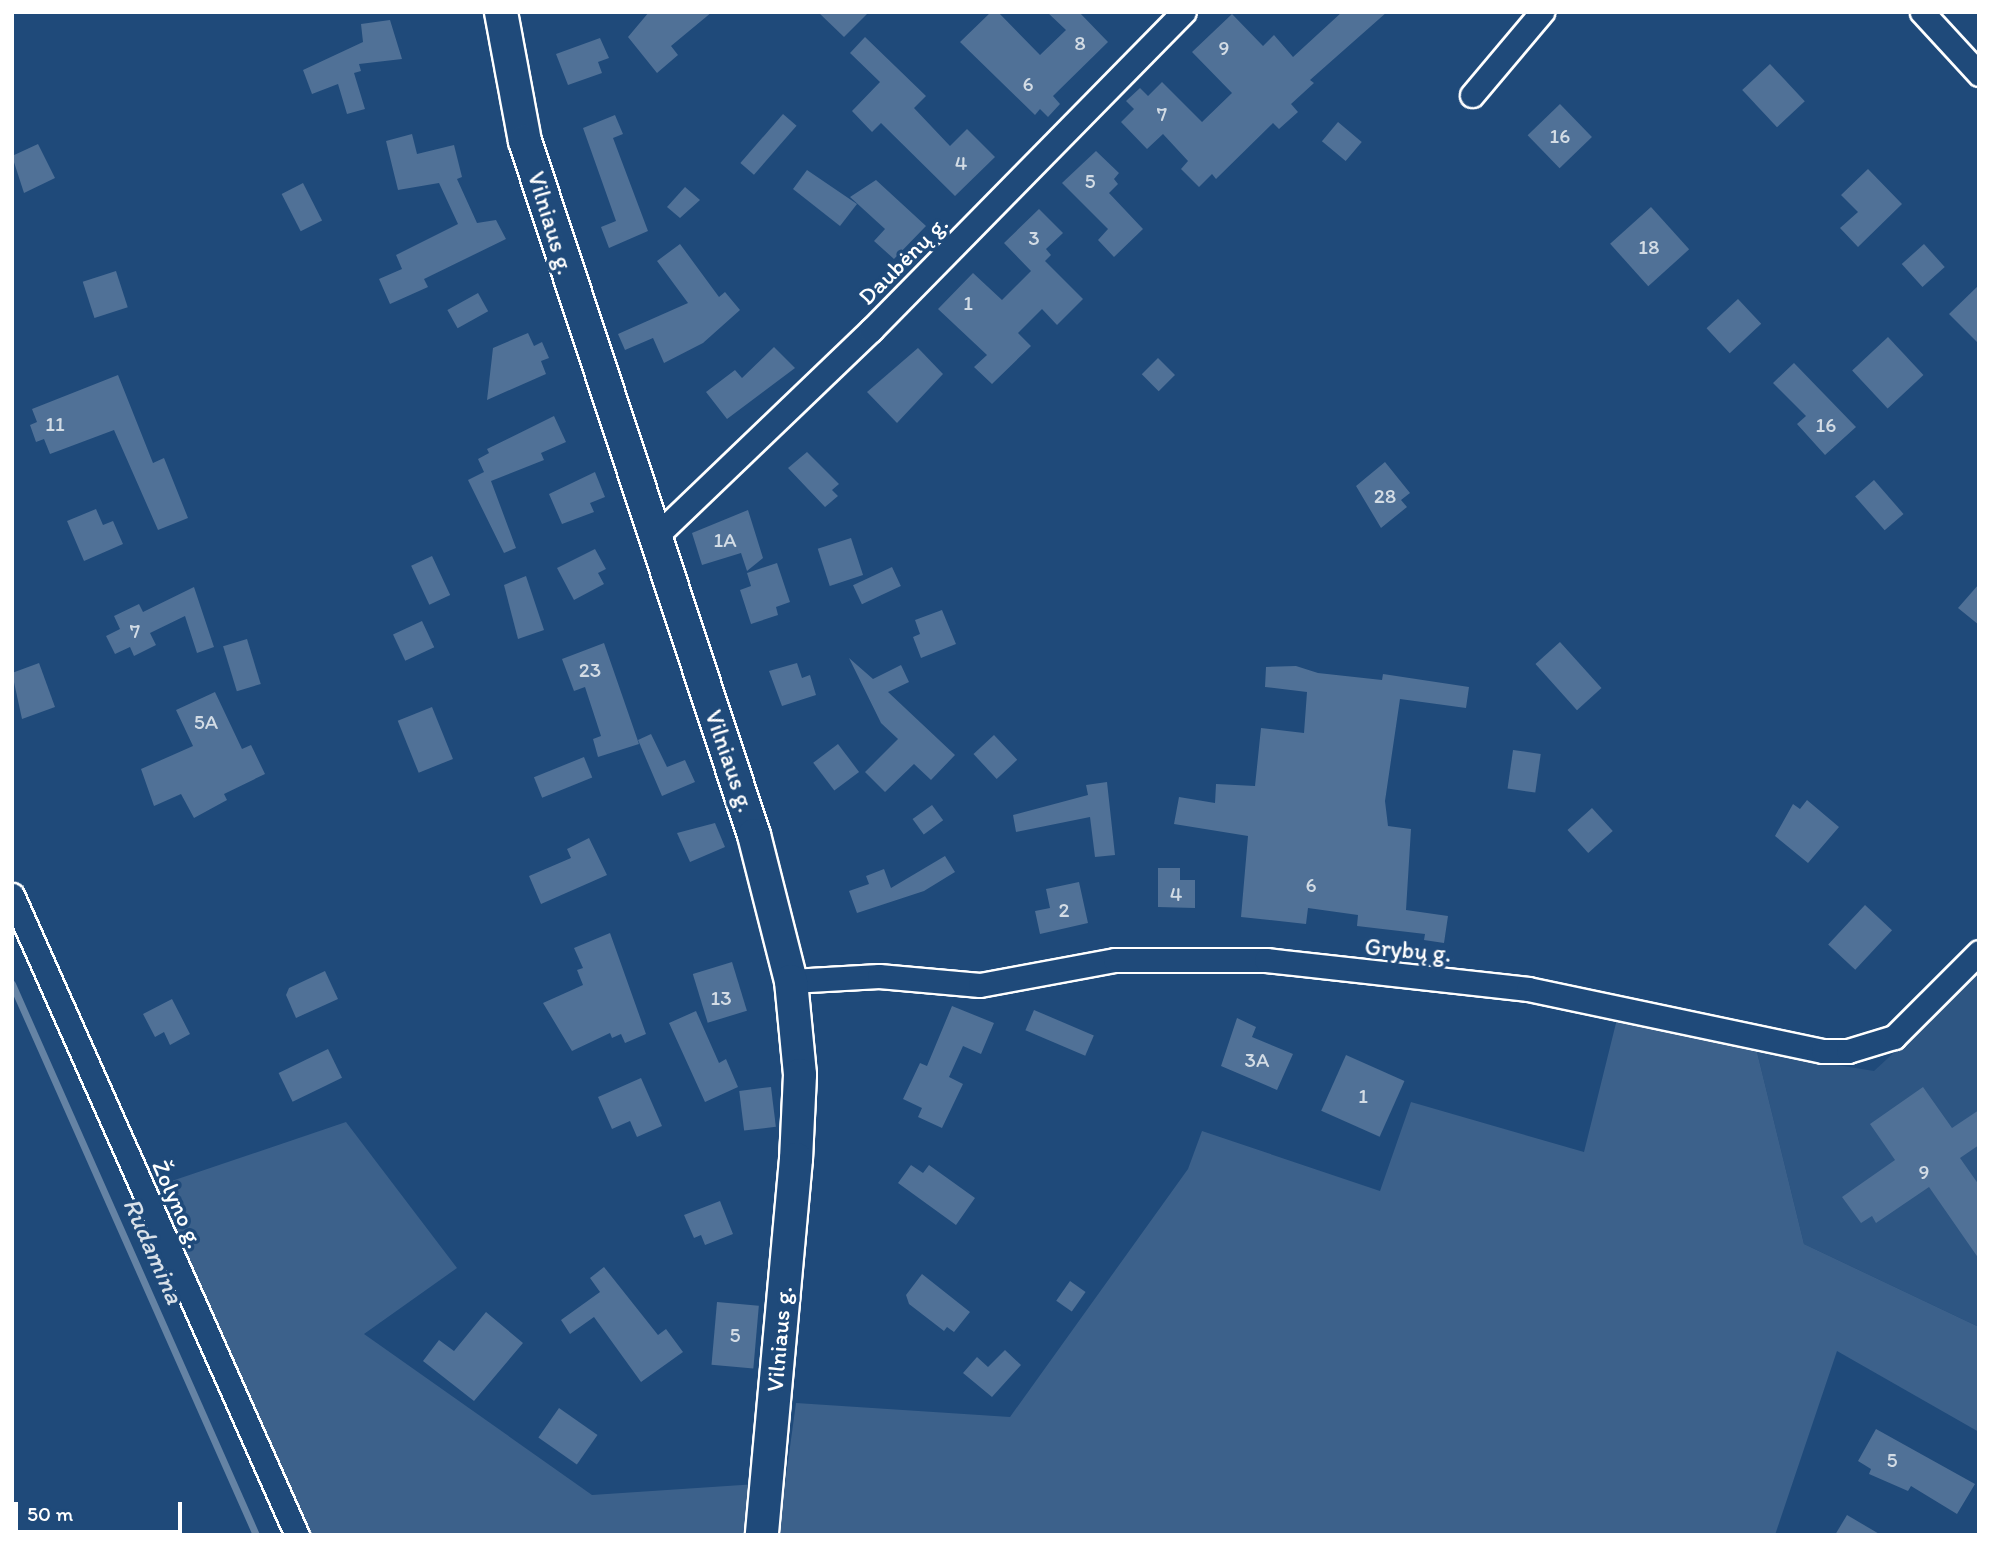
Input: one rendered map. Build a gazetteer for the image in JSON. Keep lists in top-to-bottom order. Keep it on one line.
{"streets":{"main road":["Vilniaus g."],"street":["Daubėnų g.","Grybų g.","Žolyno g."]},"crossings":[["Vilniaus g.","Daubėnų g."],["Vilniaus g.","Grybų g."]],"water":["Rudamina"],"house_numbers":["8","9","6","7","16","4","5","3","18","1","11","16","28","1A","7","23","5A","6","4","2","13","3A","1","9","5","5"],"scale_bar":"50 m"}
